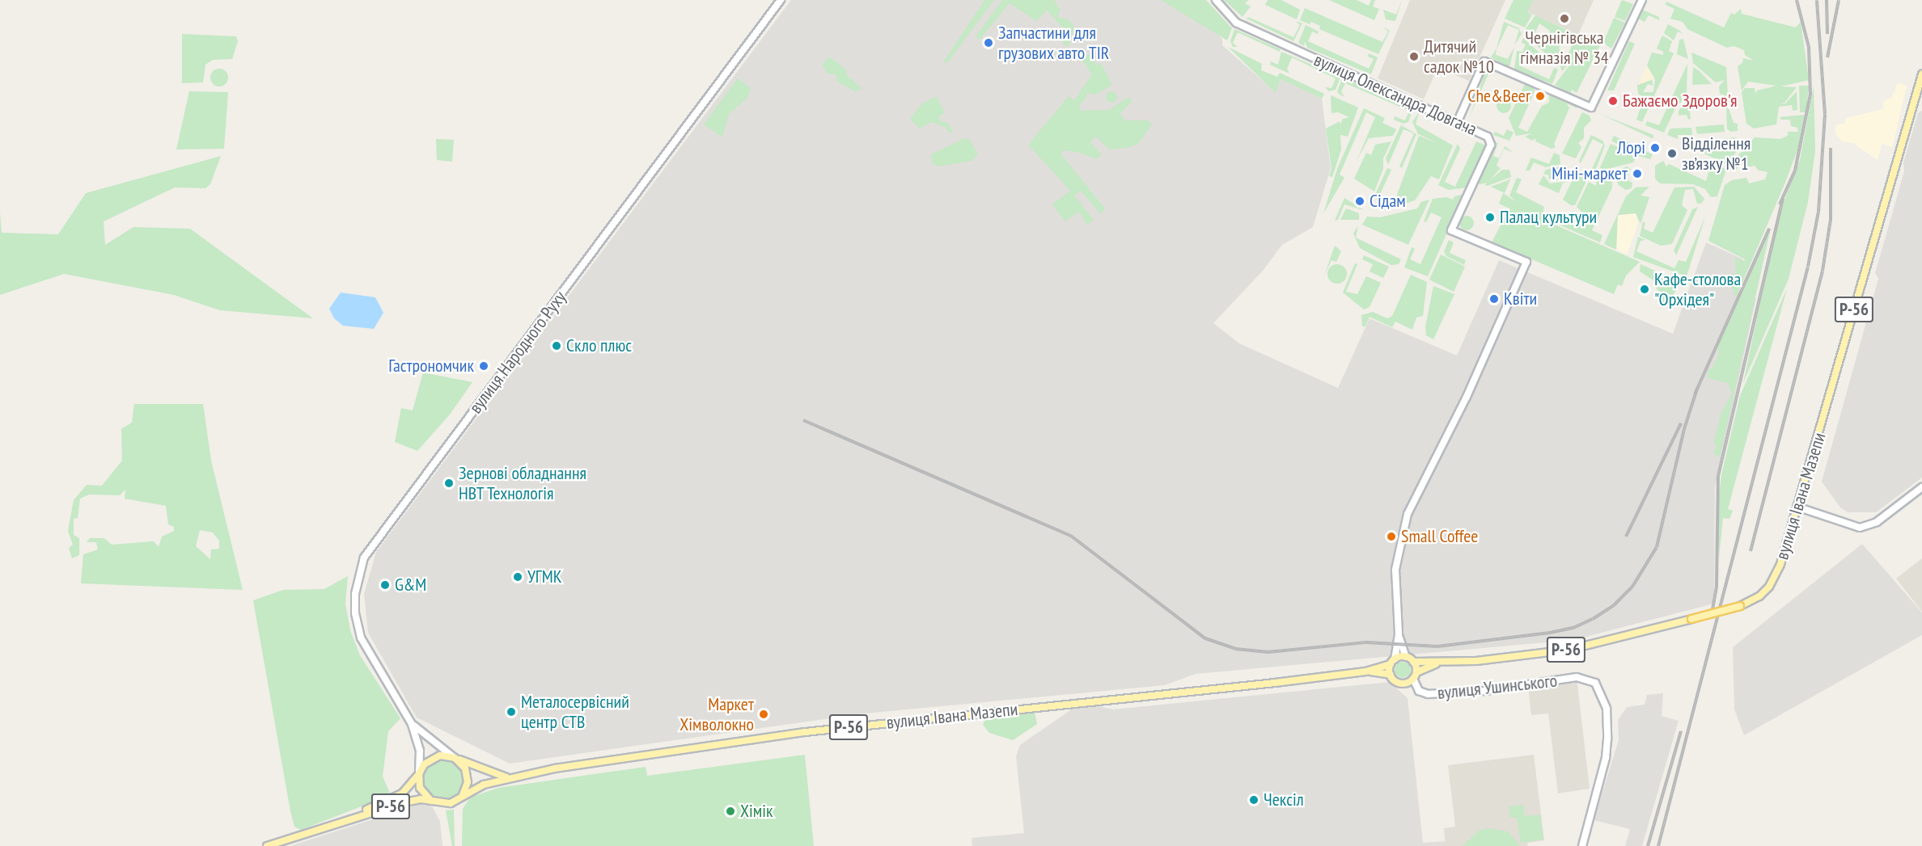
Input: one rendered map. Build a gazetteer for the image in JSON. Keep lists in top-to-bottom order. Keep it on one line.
{"streets":{"main road":["Р-56","вулиця Івана Мазепи"],"street":["вулиця Олександра Довгача","вулиця Народного Руху","вулиця Ушинського"]},"crossings":[["Р-56","вулиця Народного Руху"],["Р-56","вулиця Івана Мазепи"],["вулиця Народного Руху","вулиця Івана Мазепи"],["вулиця Івана Мазепи","вулиця Ушинського"]],"places":["Чернігівська гімназія № 34","Запчастини для грузових авто TIR","Дитячий садок №10","Che&Beer","Бажаємо Здоров'я","Лорі","Відділення зв’язку №1","Міні-маркет","Сідам","Палац культури","Кафе-столова \"Орхідея\"","Квіти","Скло плюс","Гастрономчик","Зернові обладнання НВТ Технологія","Small Coffee","УГМК","G&M","Металосервісний центр СТВ","Маркет Хімволокно","Чексіл","Хімік"]}
